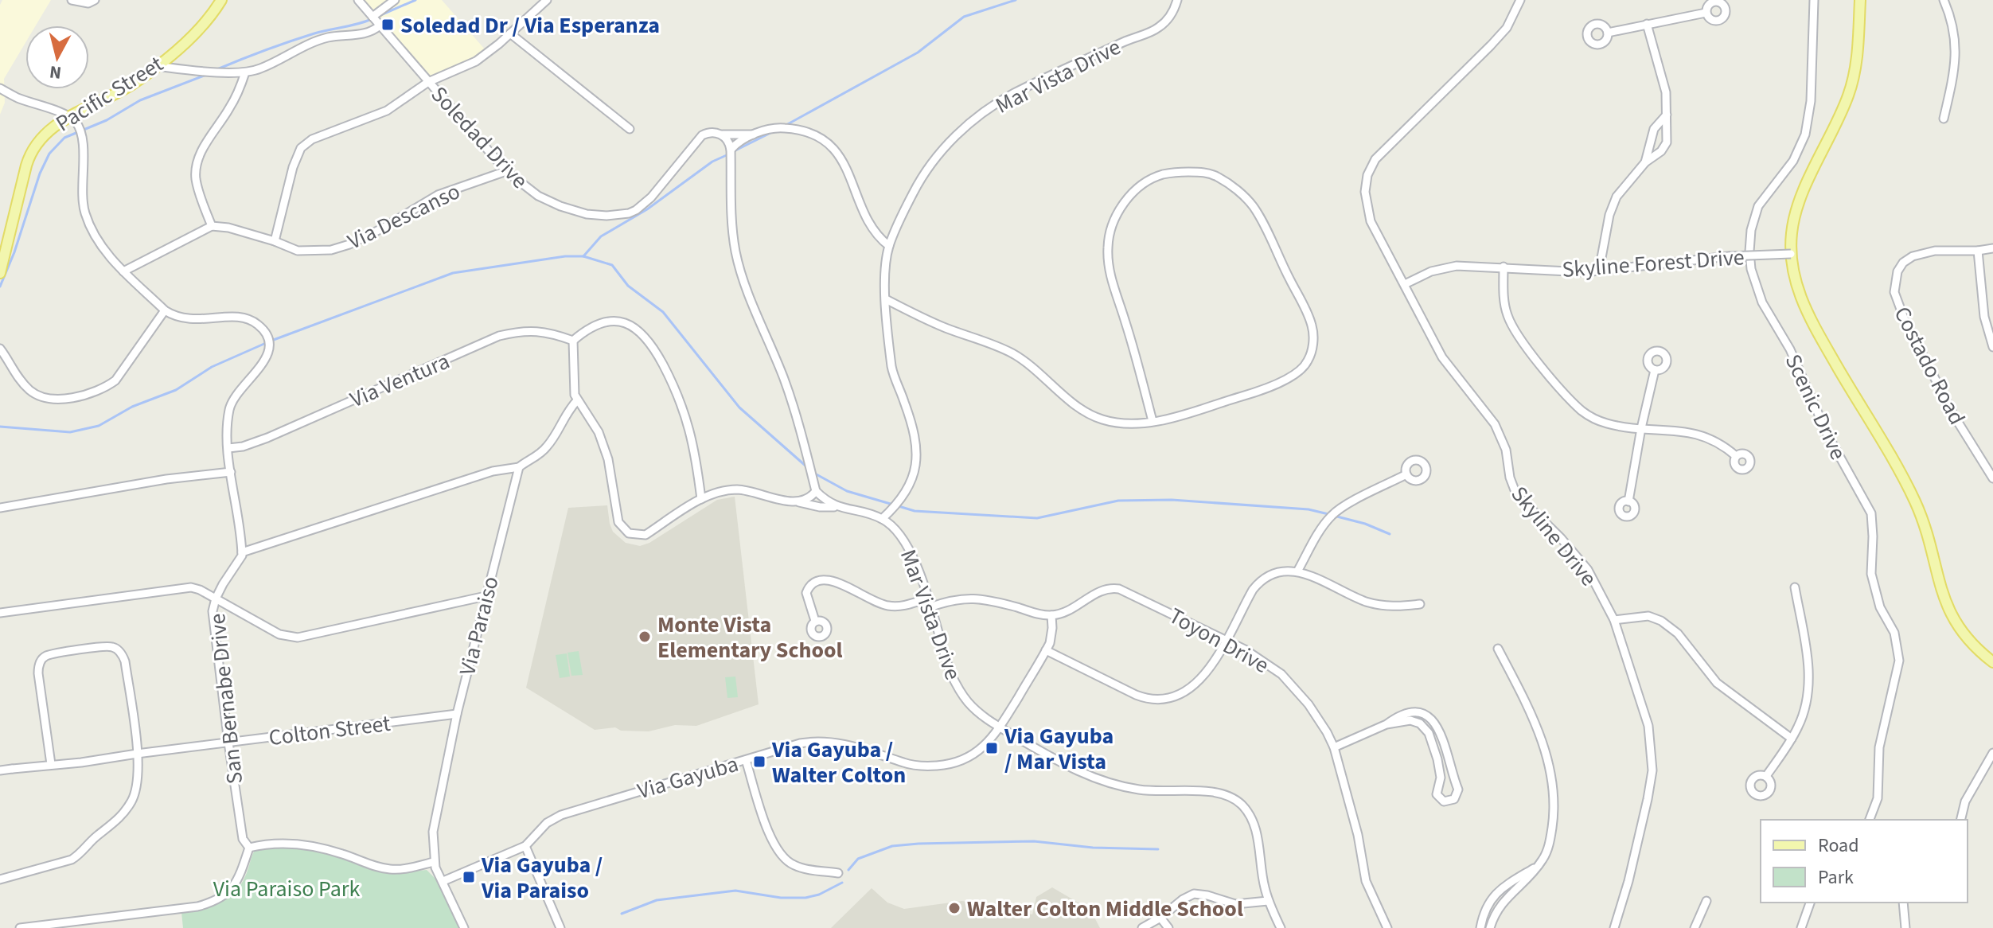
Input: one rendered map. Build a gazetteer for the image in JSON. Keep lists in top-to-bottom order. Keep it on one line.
{"streets":{"main road":["Pacific Street"],"street":["Mar Vista Drive","Soledad Drive","Via Descanso","Skyline Forest Drive","Costado Road","Via Ventura","Scenic Drive","Skyline Drive","Via Paraiso","Toyon Drive","San Bernabe Drive","Colton Street","Via Gayuba"]},"crossings":[["Mar Vista Drive","Via Gayuba"],["Soledad Drive","Via Descanso"],["Skyline Forest Drive","Skyline Drive"],["Via Paraiso","Colton Street"],["Via Paraiso","Via Gayuba"],["Toyon Drive","Via Gayuba"],["San Bernabe Drive","Colton Street"]],"parks":["Via Paraiso Park"],"places":{"transit":["Soledad Dr / Via Esperanza","Via Gayuba / Mar Vista","Via Gayuba / Walter Colton","Via Gayuba / Via Paraiso"],"other":["Monte Vista Elementary School","Walter Colton Middle School"]},"legend":["Road","Park"],"north":"bottom"}
